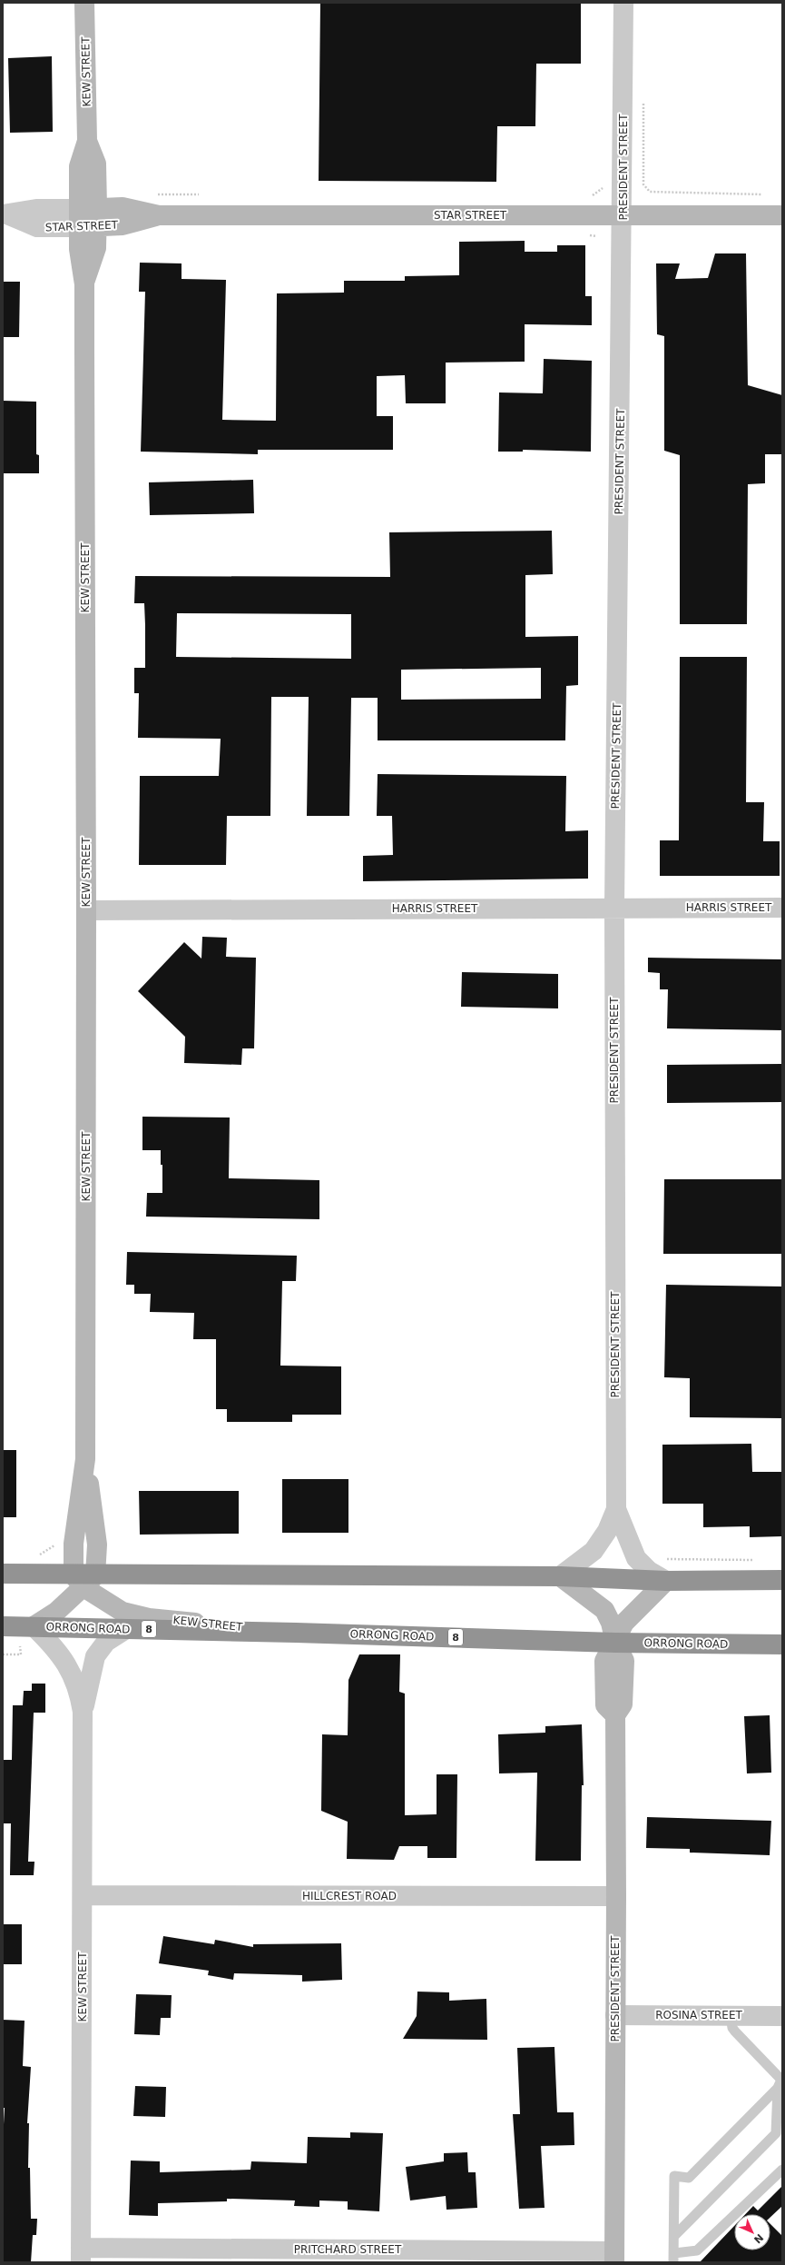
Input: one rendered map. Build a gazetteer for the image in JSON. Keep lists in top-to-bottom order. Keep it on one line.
{"streets":{"highway":["ORRONG ROAD","8"],"street":["KEW STREET","PRESIDENT STREET","STAR STREET","HARRIS STREET","HILLCREST ROAD","ROSINA STREET","PRITCHARD STREET"]},"crossings":[["KEW STREET","STAR STREET"],["KEW STREET","HARRIS STREET"],["KEW STREET","ORRONG ROAD"],["KEW STREET","HILLCREST ROAD"],["KEW STREET","PRITCHARD STREET"],["PRESIDENT STREET","STAR STREET"],["PRESIDENT STREET","HARRIS STREET"],["PRESIDENT STREET","ORRONG ROAD"],["PRESIDENT STREET","HILLCREST ROAD"],["PRESIDENT STREET","ROSINA STREET"],["PRESIDENT STREET","PRITCHARD STREET"]],"north":"bottom right"}
